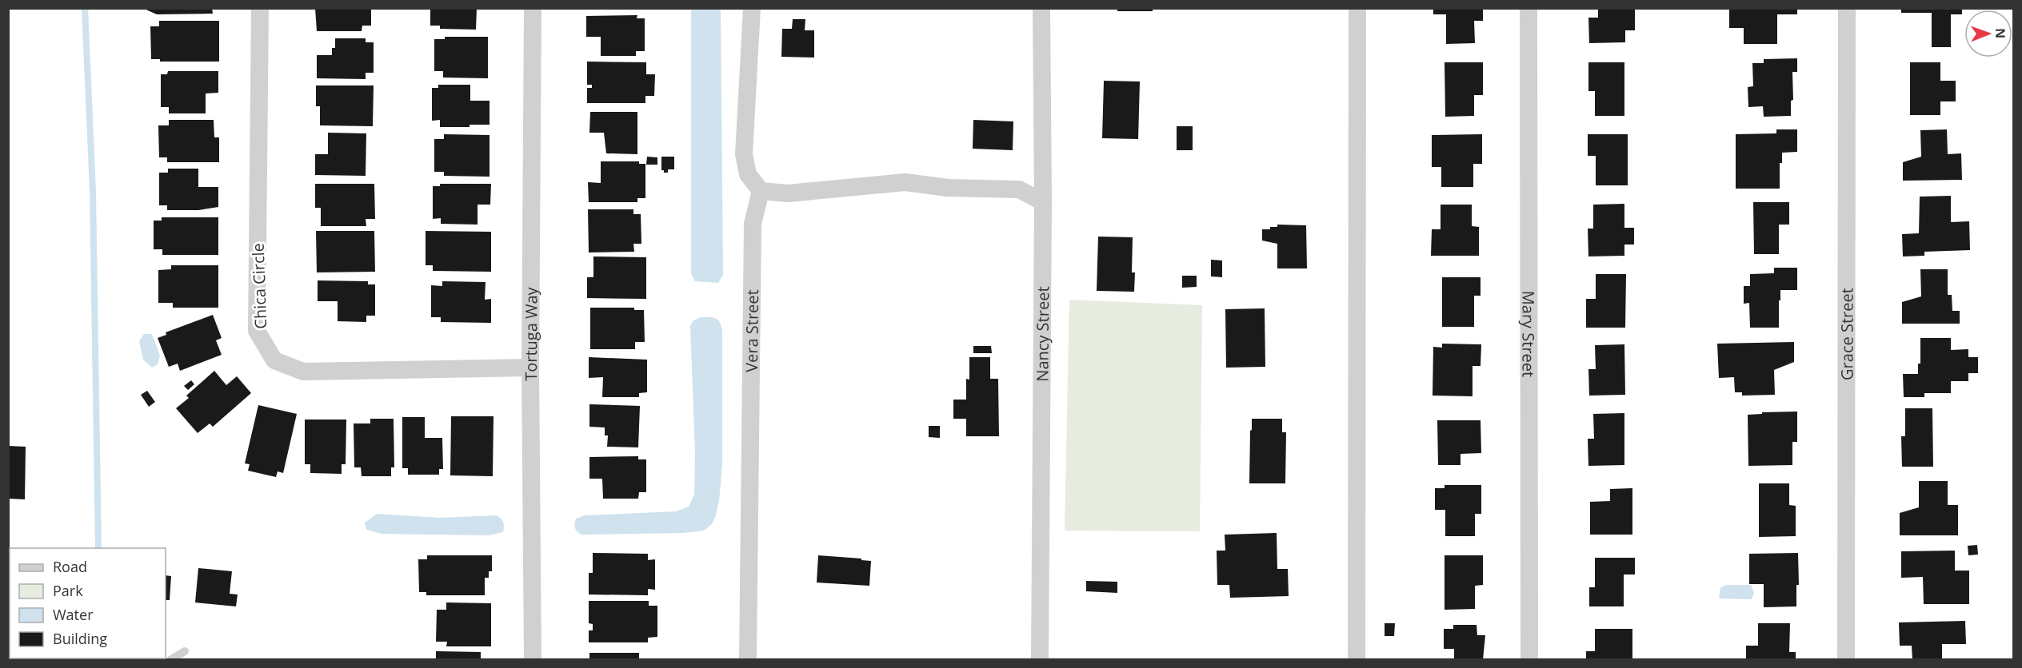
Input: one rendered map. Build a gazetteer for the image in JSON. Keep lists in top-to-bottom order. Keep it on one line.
{"streets":{"street":["Chica Circle","Vera Street","Tortuga Way","Nancy Street","Mary Street","Grace Street"]},"crossings":[["Chica Circle","Tortuga Way"]],"legend":["Road","Park","Water","Building"],"north":"right"}
